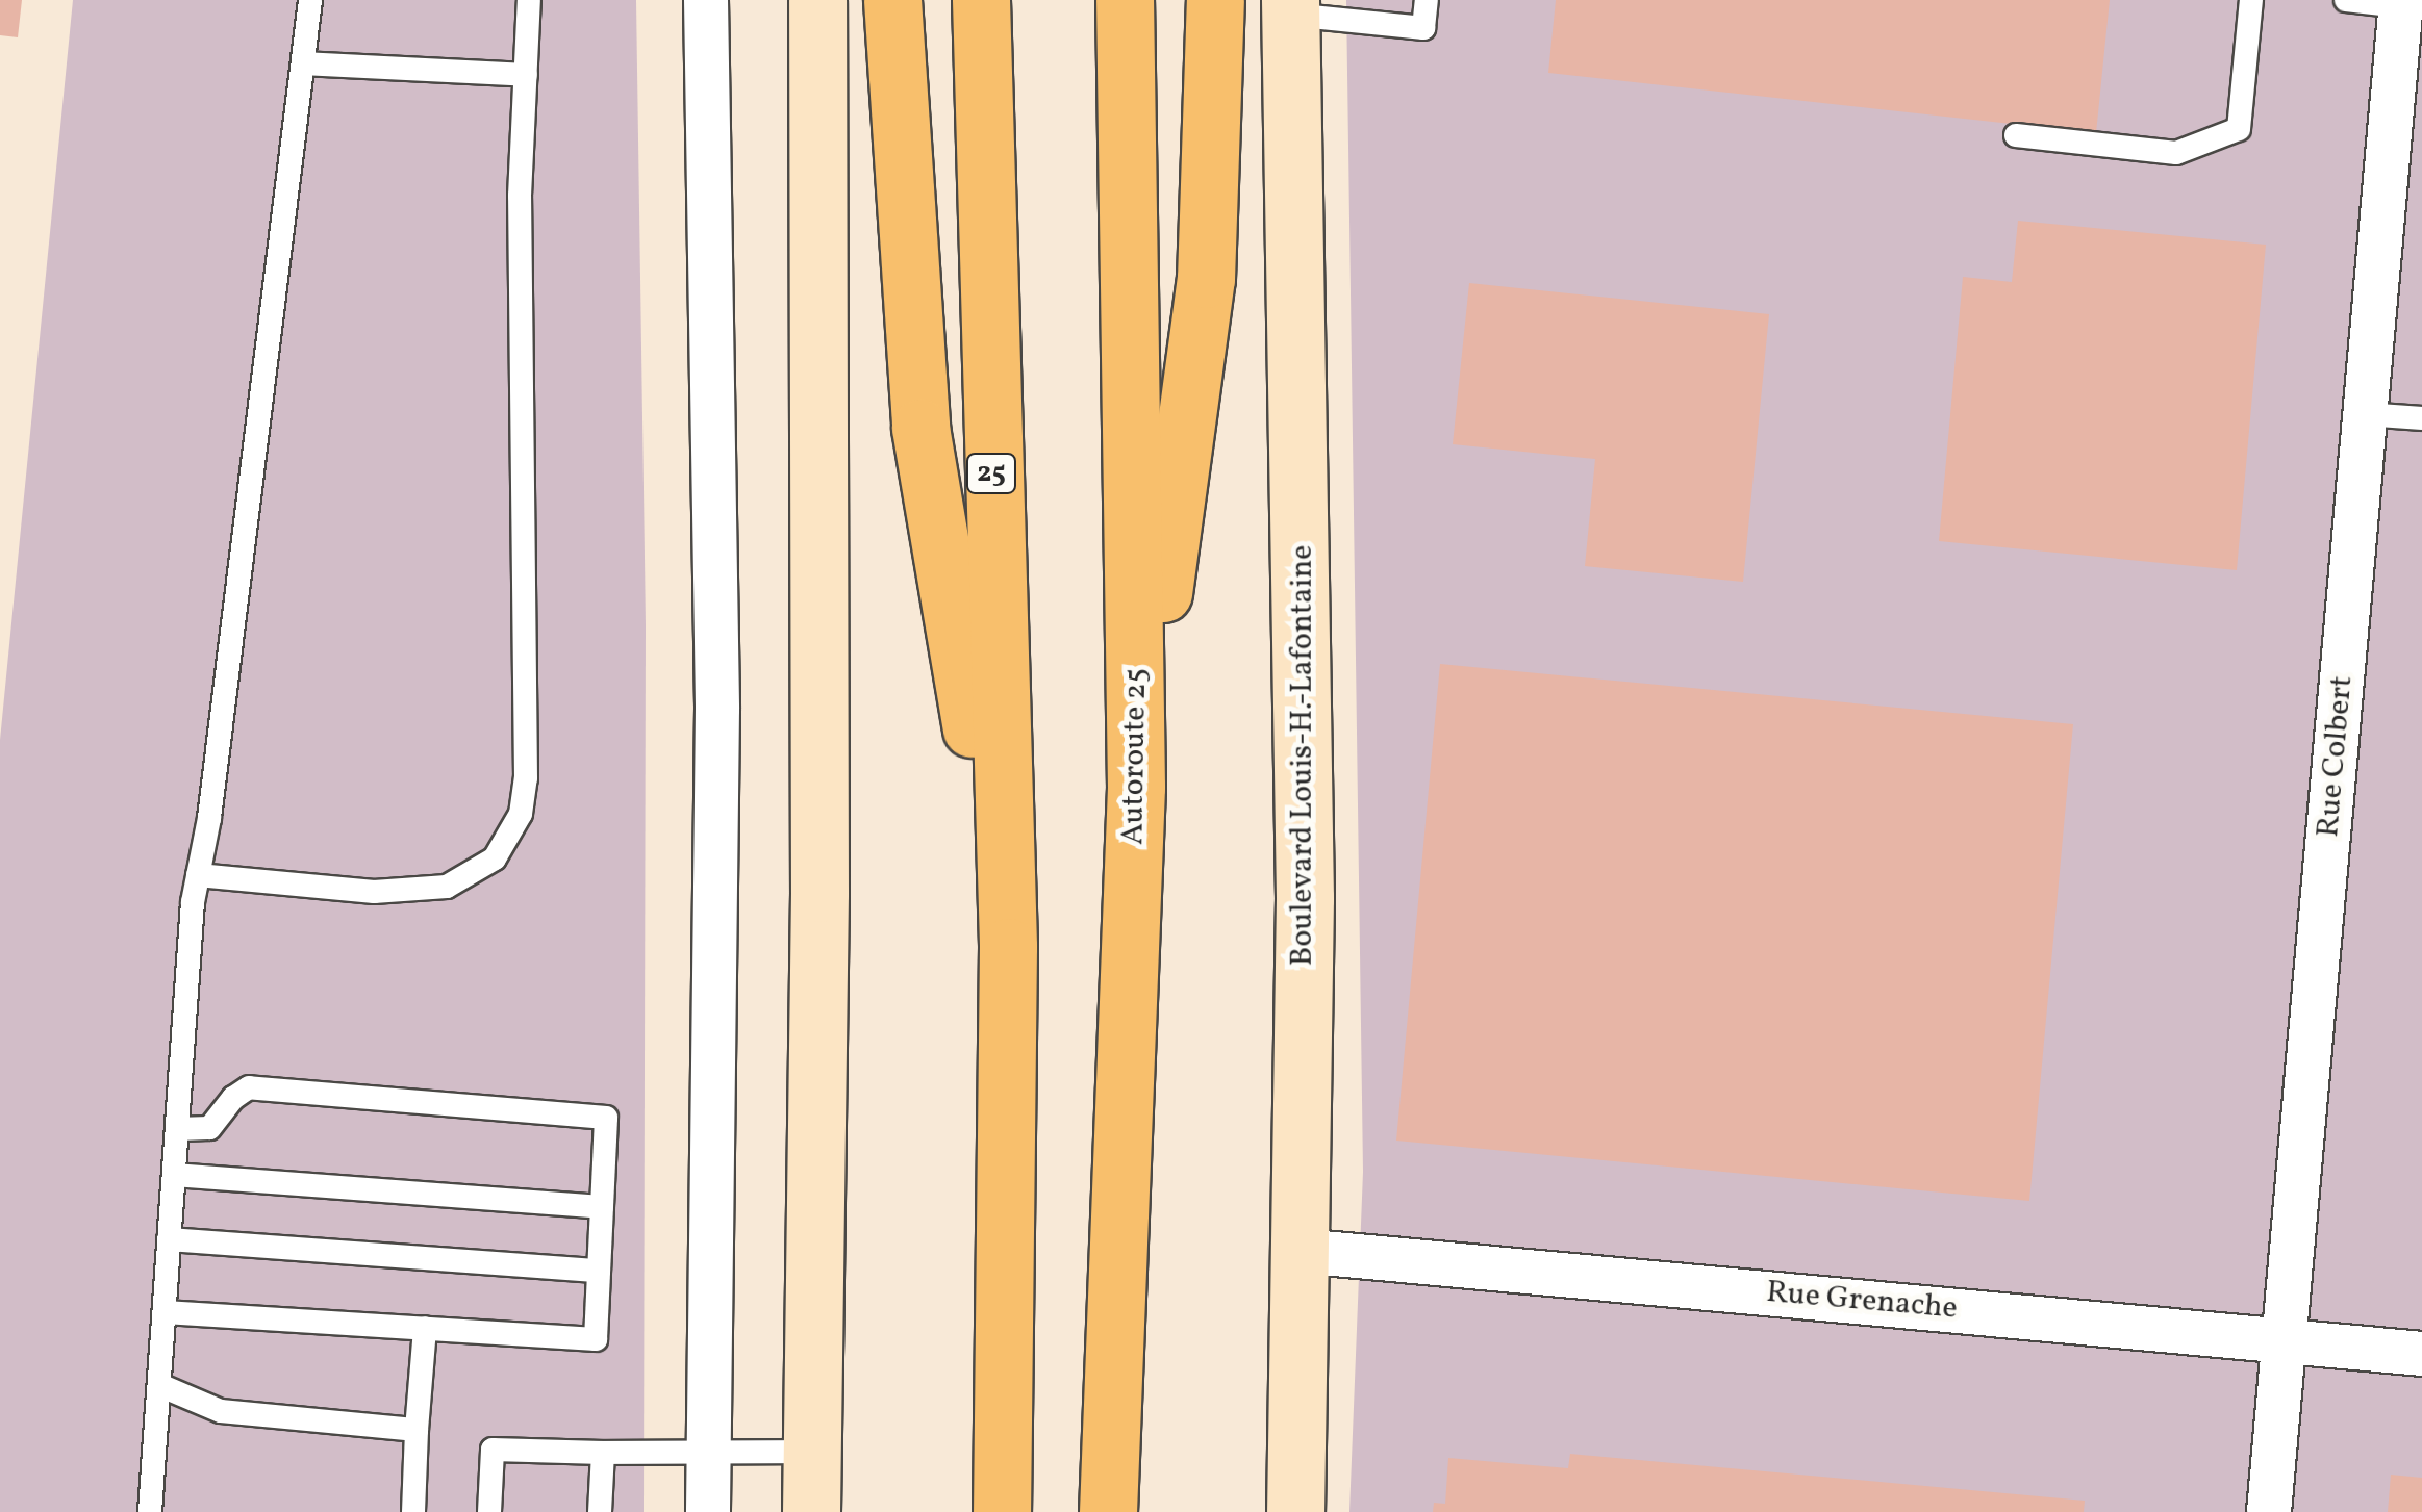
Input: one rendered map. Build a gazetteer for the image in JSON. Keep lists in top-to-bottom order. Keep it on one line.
{"streets":{"highway":["25","Autoroute 25"],"main road":["Boulevard Louis-H.-Lafontaine"],"street":["Rue Colbert","Rue Grenache"]},"crossings":[["Boulevard Louis-H.-Lafontaine","Rue Grenache"],["Rue Colbert","Rue Grenache"]]}
